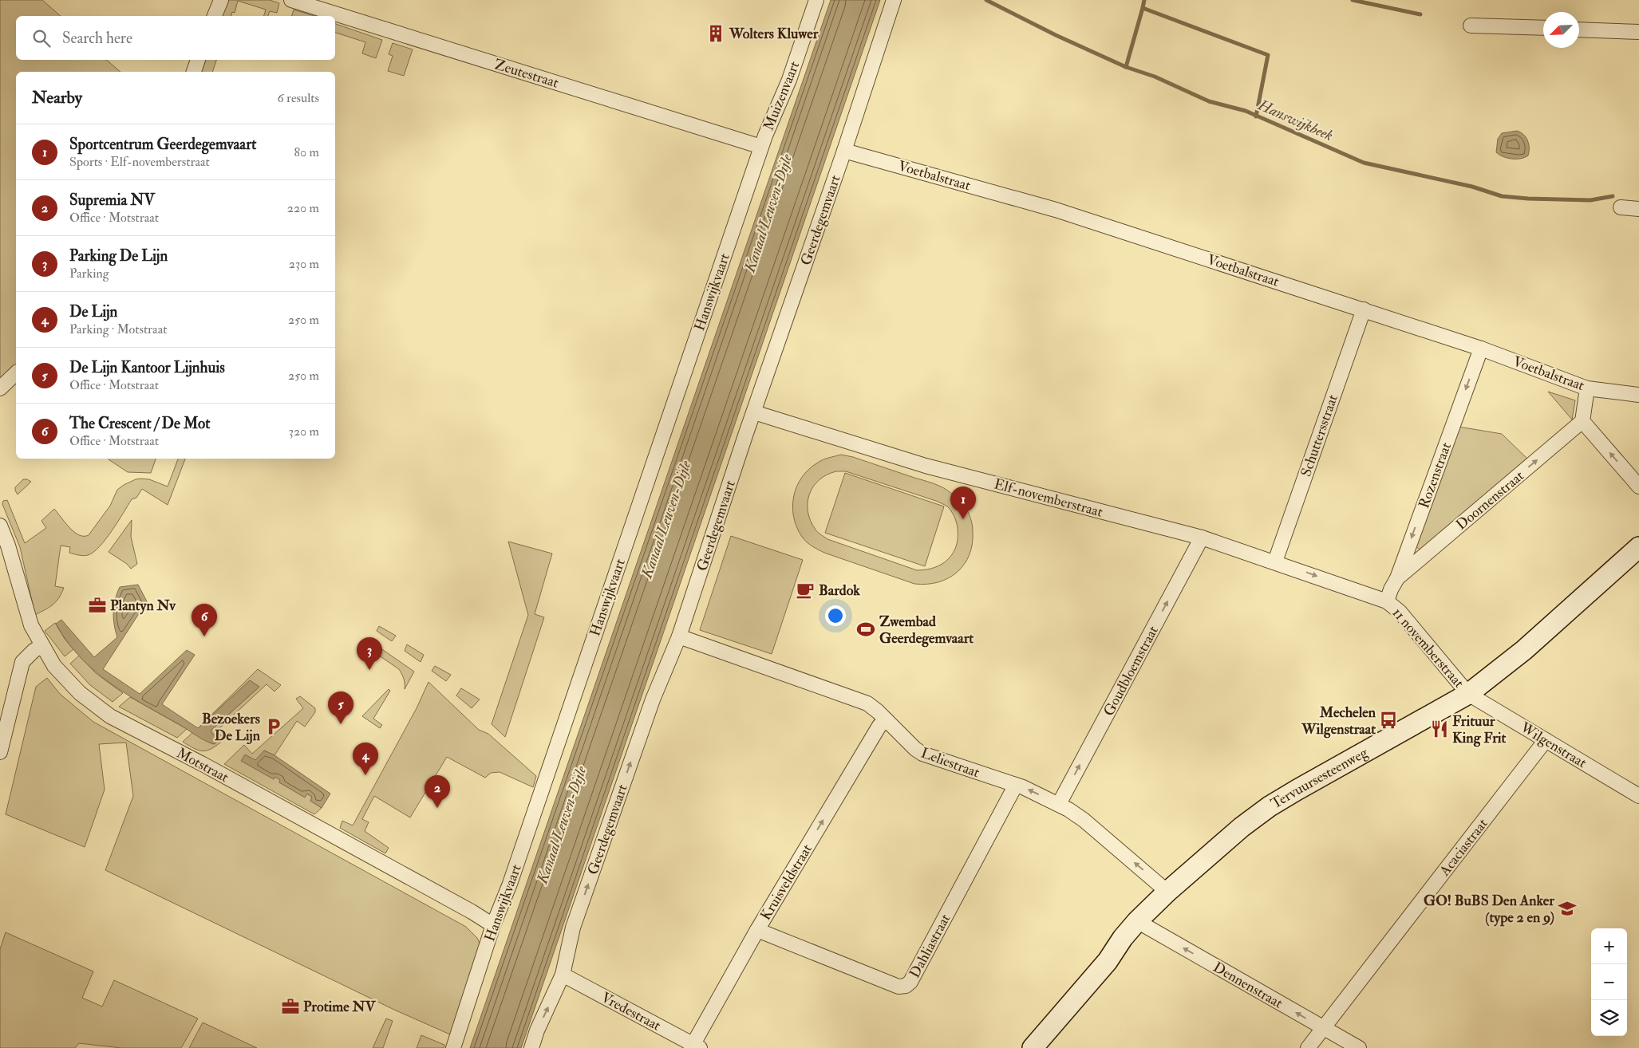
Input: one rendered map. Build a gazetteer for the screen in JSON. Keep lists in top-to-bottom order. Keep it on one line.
{"streets":{"street":["Zeutestraat","Muizenvaart","Voetbalstraat","Geerdegemvaart","Hanswijkvaart","Schuttersstraat","Rozenstraat","Elf-novemberstraat","Doornenstraat","11 novemberstraat","Goudbloemstraat","Wilgenstraat","Leliestraat","Motstraat","Tervuursesteenweg","Acaciastraat","Kruisveldstraat","Dahliastraat","Dennenstraat","Vredestraat"]},"crossings":[["Zeutestraat","Muizenvaart"],["Zeutestraat","Hanswijkvaart"],["Muizenvaart","Hanswijkvaart"],["Voetbalstraat","Geerdegemvaart"],["Voetbalstraat","Schuttersstraat"],["Voetbalstraat","Rozenstraat"],["Geerdegemvaart","Elf-novemberstraat"],["Geerdegemvaart","Leliestraat"],["Geerdegemvaart","Vredestraat"],["Hanswijkvaart","Motstraat"],["Schuttersstraat","Elf-novemberstraat"],["Schuttersstraat","11 novemberstraat"],["Rozenstraat","Doornenstraat"],["Rozenstraat","11 novemberstraat"],["Elf-novemberstraat","11 novemberstraat"],["Elf-novemberstraat","Goudbloemstraat"],["11 novemberstraat","Wilgenstraat"],["11 novemberstraat","Tervuursesteenweg"],["Goudbloemstraat","Leliestraat"],["Wilgenstraat","Tervuursesteenweg"],["Wilgenstraat","Acaciastraat"],["Leliestraat","Tervuursesteenweg"],["Leliestraat","Kruisveldstraat"],["Leliestraat","Dahliastraat"],["Tervuursesteenweg","Dennenstraat"],["Acaciastraat","Dennenstraat"],["Kruisveldstraat","Dahliastraat"],["Kruisveldstraat","Vredestraat"]],"one_way":["Geerdegemvaart","Rozenstraat","Doornenstraat","11 novemberstraat","Goudbloemstraat","Kruisveldstraat","Dennenstraat"],"water":["Hanswijkbeek","Kanaal Leuven-Dijle"],"places":{"building":["Wolters Kluwer"],"cafe":["Bardok"],"office":["Plantyn Nv","Protime NV"],"sports":["Zwembad Geerdegemvaart"],"bus stop":["Mechelen Wilgenstraat"],"parking":["Bezoekers De Lijn"],"restaurant":["Frituur King Frit"],"school or university":["GO! BuBS Den Anker (type 2 en 9)"]},"north":"bottom left","page":{"search":"Search here","heading":["Nearby","6 results"],"list":[{"mark":"1","name":"Sportcentrum Geerdegemvaart","note":"Sports · Elf-novemberstraat","value":"80 m"},{"mark":"2","name":"Supremia NV","note":"Office · Motstraat","value":"220 m"},{"mark":"3","name":"Parking De Lijn","note":"Parking","value":"230 m"},{"mark":"4","name":"De Lijn","note":"Parking · Motstraat","value":"250 m"},{"mark":"5","name":"De Lijn Kantoor Lijnhuis","note":"Office · Motstraat","value":"250 m"},{"mark":"6","name":"The Crescent / De Mot","note":"Office · Motstraat","value":"320 m"}],"pins":["1","6","3","5","4","2"],"map_buttons":["+","−"]}}
